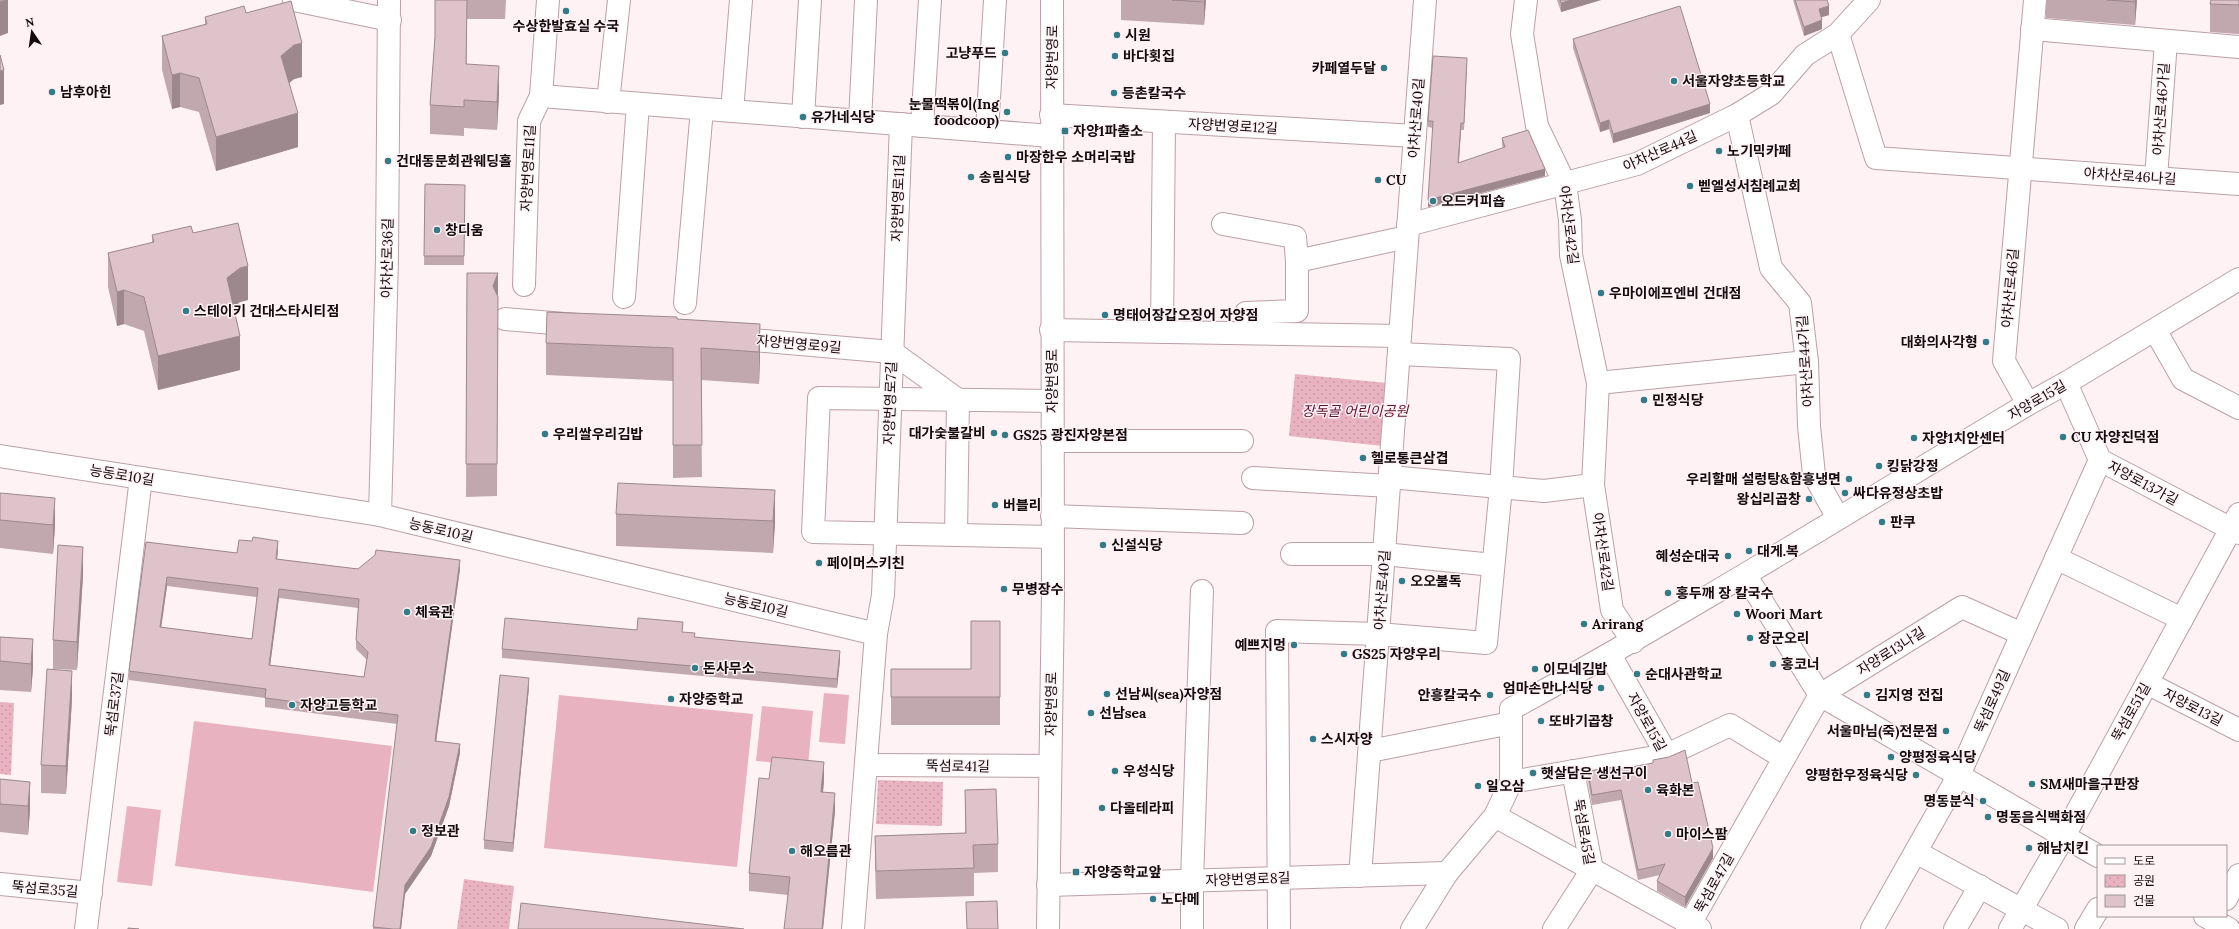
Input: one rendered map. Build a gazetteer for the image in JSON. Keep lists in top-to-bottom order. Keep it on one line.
{"streets":{"street":["자양번영로","아차산로46가길","아차산로40길","자양번영로12길","아차산로44길","자양번영로11길","아차산로46나길","아차산로42길","아차산로36길","아차산로46길","자양번영로9길","아차산로44가길","자양로15길","자양번영로7길","능동로10길","자양로13가길","자양로13나길","뚝섬로49길","뚝섬로37길","자양로13길","뚝섬로51길","뚝섬로41길","뚝섬로45길","자양번영로8길","뚝섬로47길","뚝섬로35길"]},"crossings":[["자양번영로","자양번영로12길"],["자양번영로","뚝섬로41길"],["자양번영로","자양번영로8길"],["아차산로46가길","아차산로46나길"],["아차산로40길","자양번영로12길"],["아차산로40길","아차산로44길"],["아차산로40길","자양번영로8길"],["아차산로44길","아차산로42길"],["아차산로44길","아차산로44가길"],["자양번영로11길","자양번영로7길"],["아차산로46나길","아차산로46길"],["아차산로42길","자양로15길"],["아차산로36길","능동로10길"],["아차산로46길","자양로15길"],["자양번영로9길","자양번영로7길"],["아차산로44가길","자양로15길"],["자양로15길","자양로13가길"],["자양로15길","뚝섬로45길"],["자양로15길","자양번영로8길"],["자양번영로7길","능동로10길"],["능동로10길","뚝섬로37길"],["자양로13가길","뚝섬로49길"],["자양로13가길","뚝섬로51길"],["자양로13나길","뚝섬로49길"],["자양로13나길","뚝섬로47길"],["뚝섬로37길","뚝섬로35길"],["자양로13길","뚝섬로51길"]],"parks":["장독골 어린이공원"],"places":{"other":["수상한발효실 수국","시원","고냥푸드","바다횟집","카페열두달","서울자양초등학교","남후아힌","등촌칼국수","눈물떡볶이(Ing foodcoop)","유가네식당","노기믹카페","마장한우 소머리국밥","건대동문회관웨딩홀","송림식당","CU","벧엘성서침례교회","오드커피숍","창디움","우마이에프엔비 건대점","스테이키 건대스타시티점","명태어장갑오징어 자양점","대화의사각형","민정식당","대가숯불갈비","우리쌀우리김밥","GS25 광진자양본점","CU 자양진덕점","자양1치안센터","헬로통큰삼겹","킹닭강정","우리할매 설렁탕&함흥냉면","싸다유정상초밥","왕십리곱창","버블리","판쿠","신설식당","대게.복","혜성순대국","페이머스키친","오오불독","무병장수","홍두깨 장 칼국수","체육관","Woori Mart","Arirang","장군오리","예쁘지멍","GS25 자양우리","홍코너","돈사무소","이모네김밥","순대사관학교","엄마손만나식당","선남씨(sea)자양점","안흥칼국수","김지영 전집","자양중학교","자양고등학교","선남sea","또바기곱창","서울마님(죽)전문점","스시자양","양평정육식당","우성식당","햇살담은 생선구이","양평한우정육식당","SM새마을구판장","일오삼","육화본","명동분식","다올테라피","명동음식백화점","정보관","마이스팜","해남치킨","해오름관","노다메"],"transit":["자양1파출소","자양중학교앞"]},"legend":["도로","공원","건물"],"north":"top"}
